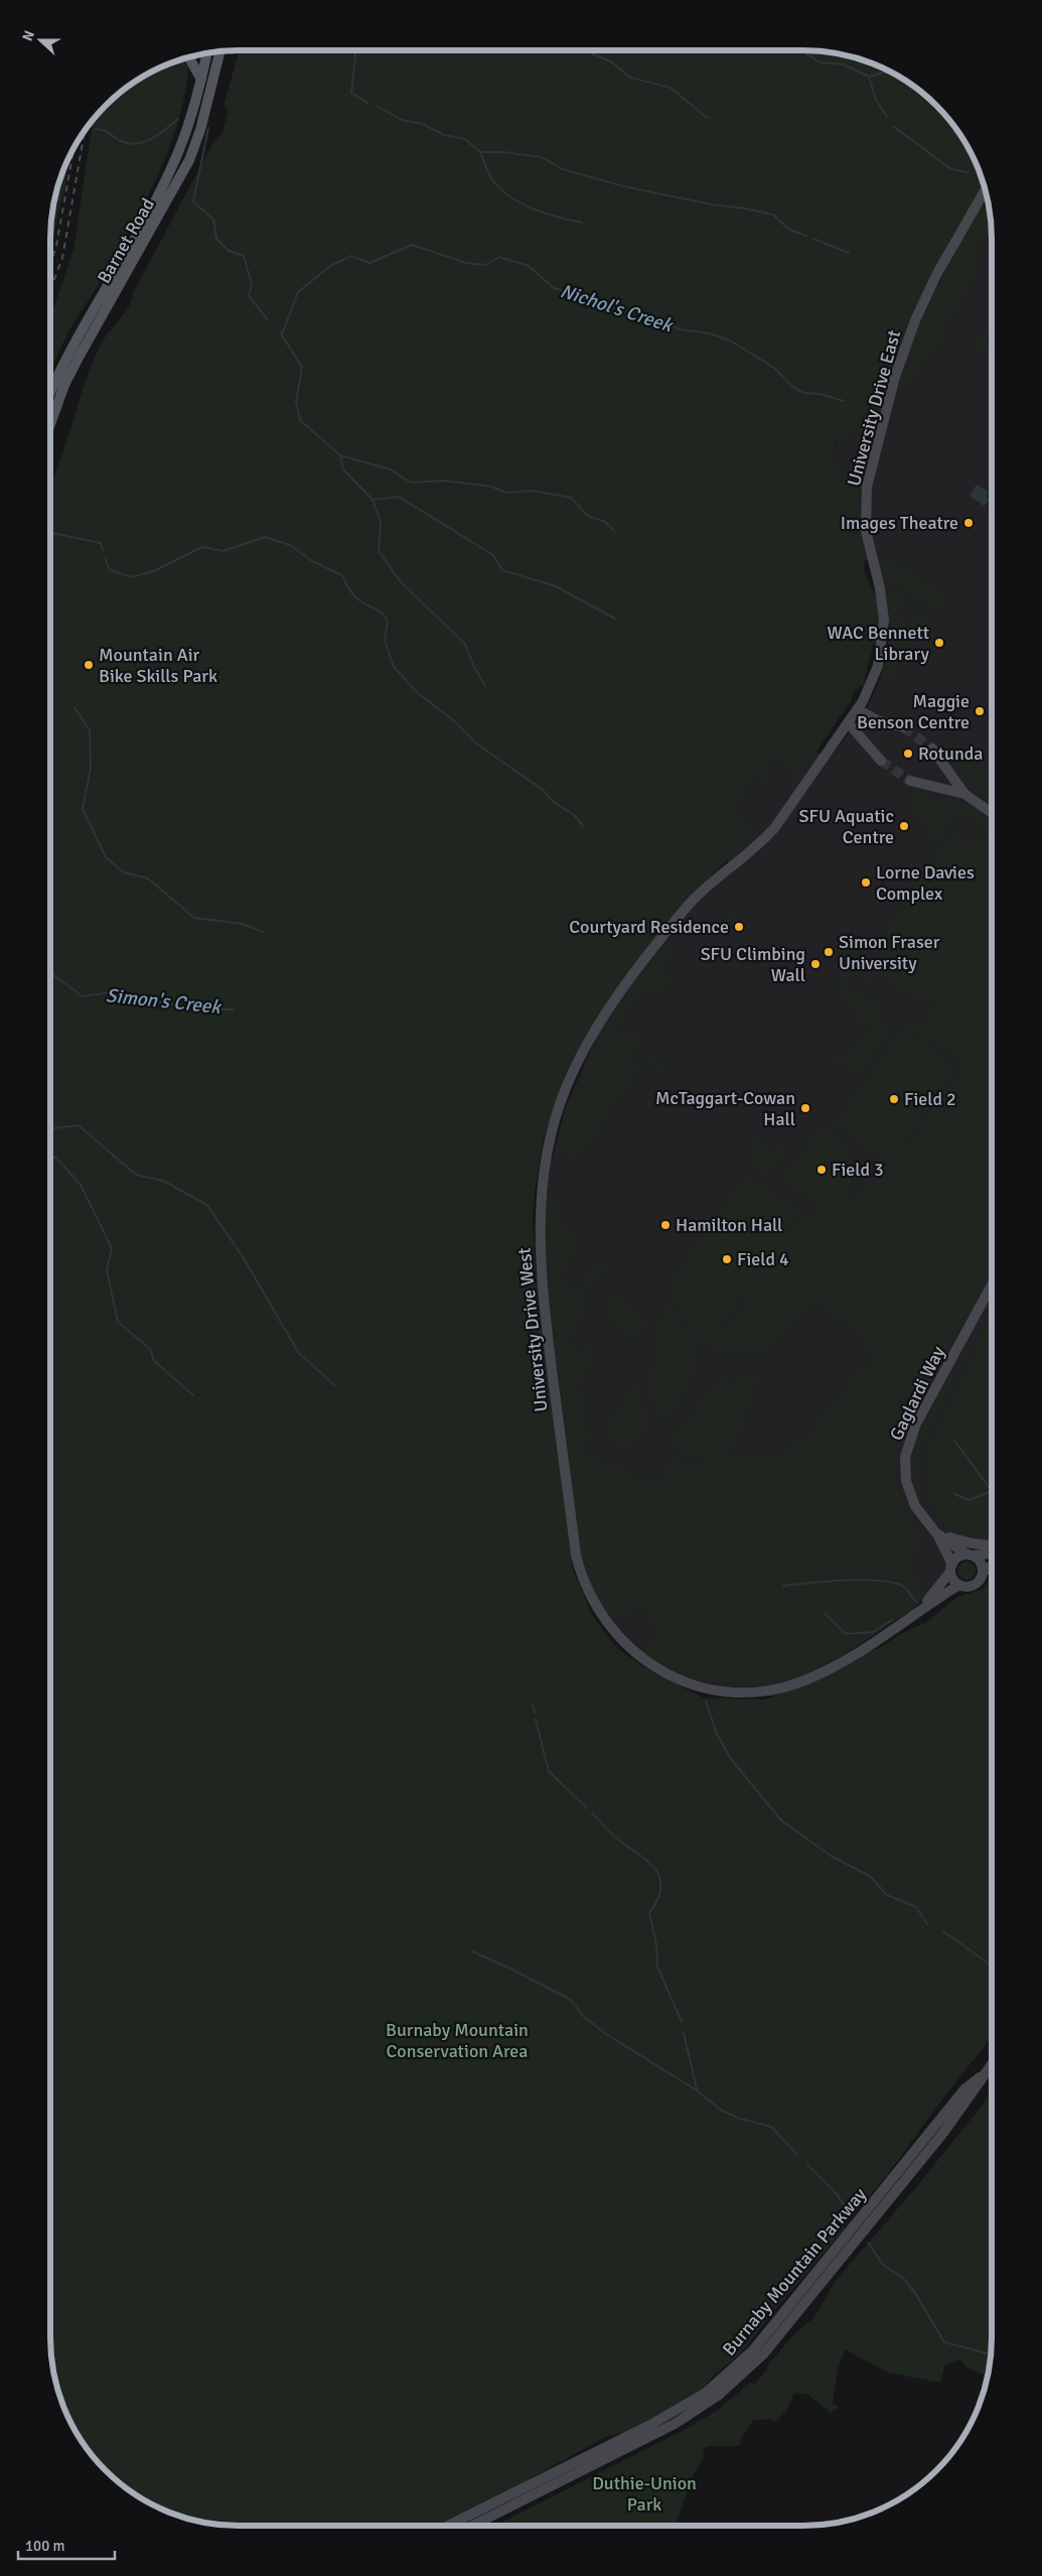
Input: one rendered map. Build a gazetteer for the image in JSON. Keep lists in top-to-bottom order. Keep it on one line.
{"streets":{"main road":["Barnet Road"],"street":["University Drive East","University Drive West","Gaglardi Way","Burnaby Mountain Parkway"]},"crossings":[["University Drive East","University Drive West"],["University Drive West","Gaglardi Way"]],"water":["Nichol's Creek","Simon's Creek"],"parks":["Burnaby Mountain Conservation Area","Duthie-Union Park"],"places":["Images Theatre","WAC Bennett Library","Mountain Air Bike Skills Park","Maggie Benson Centre","Rotunda","SFU Aquatic Centre","Lorne Davies Complex","Courtyard Residence","Simon Fraser University","SFU Climbing Wall","Field 2","McTaggart-Cowan Hall","Field 3","Hamilton Hall","Field 4"],"scale_bar":"100 m","north":"left"}
